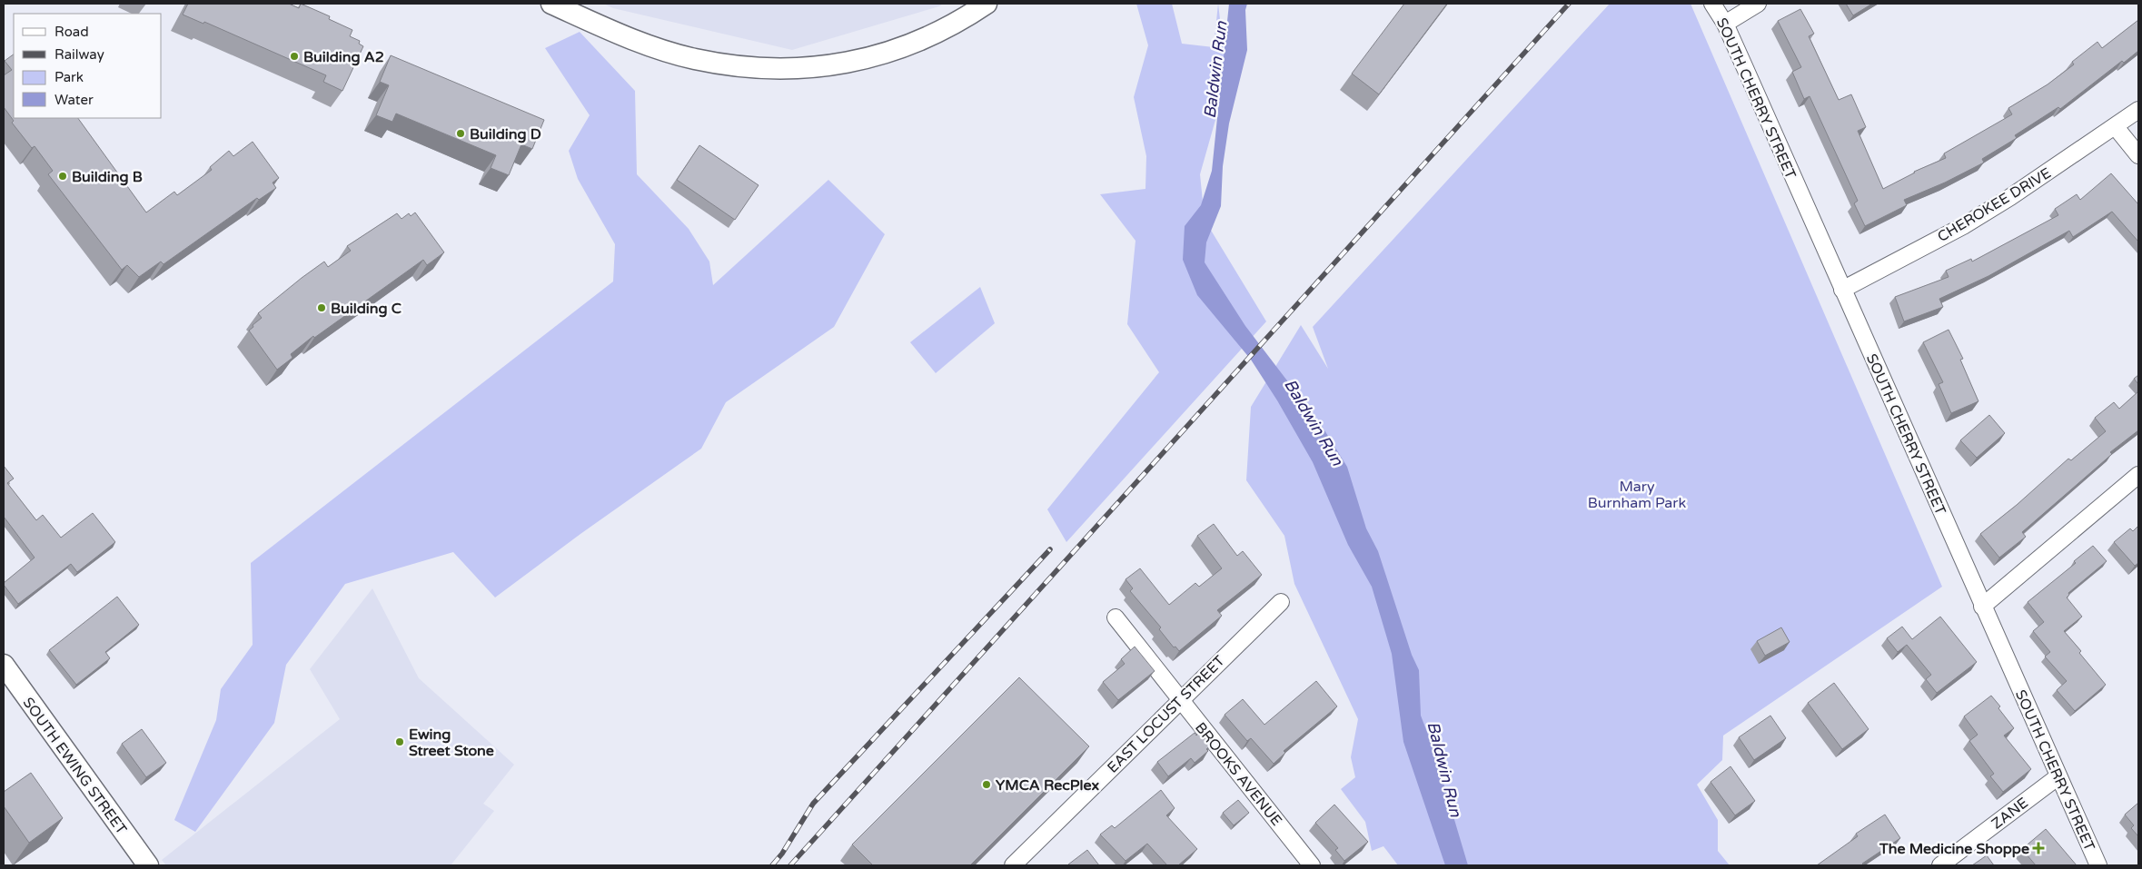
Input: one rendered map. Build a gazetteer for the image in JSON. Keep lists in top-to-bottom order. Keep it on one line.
{"streets":{"street":["SOUTH CHERRY STREET","CHEROKEE DRIVE","EAST LOCUST STREET","SOUTH EWING STREET","BROOKS AVENUE","ZANE"]},"crossings":[["SOUTH CHERRY STREET","CHEROKEE DRIVE"],["SOUTH CHERRY STREET","ZANE"],["EAST LOCUST STREET","BROOKS AVENUE"]],"water":["Baldwin Run"],"parks":["Mary Burnham Park"],"places":{"other":["Building A2","Building D","Building B","Building C","Ewing Street Stone","YMCA RecPlex"],"health":["The Medicine Shoppe"]},"legend":["Road","Railway","Park","Water"]}
